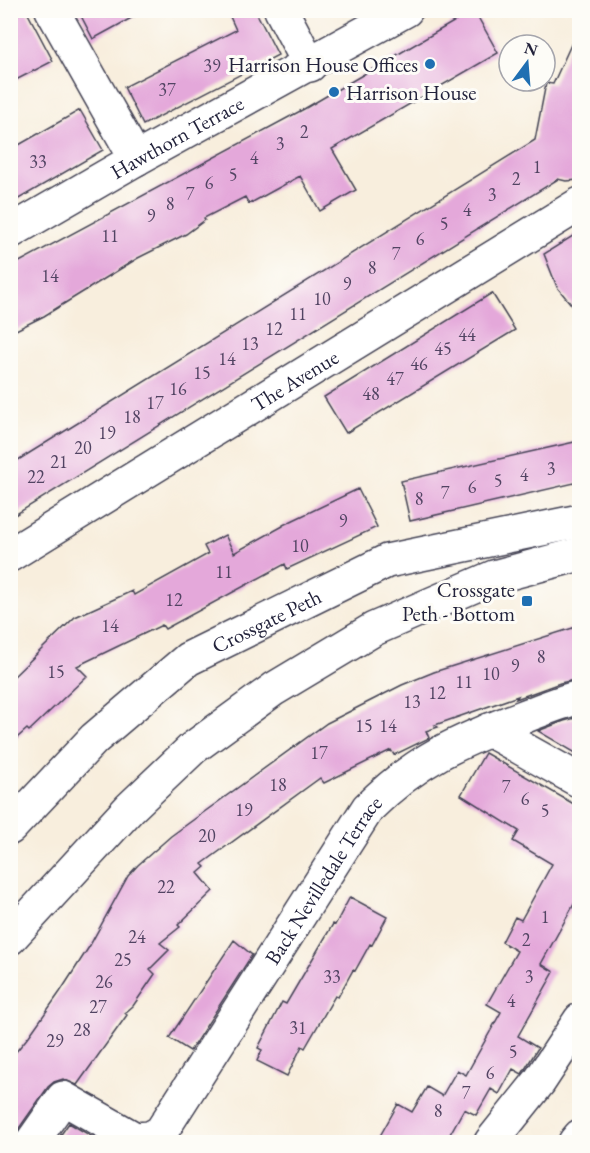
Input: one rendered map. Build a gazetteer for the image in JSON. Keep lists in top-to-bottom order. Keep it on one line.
{"streets":{"main road":["Hawthorn Terrace","The Avenue","Crossgate Peth","Back Nevilledale Terrace"]},"places":{"other":["Harrison House Offices","Harrison House"],"transit":["Crossgate Peth - Bottom"]},"house_numbers":["39","37","2","3","4","33","1","5","2","6","7","3","8","4","9","5","11","6","7","8","14","9","10","11","12","44","13","45","14","46","15","47","16","48","17","18","19","20","21","3","4","22","5","6","7","8","9","10","11","12","14","8","9","15","10","11","12","13","15","14","17","18","7","6","19","5","20","22","1","24","2","25","33","3","26","4","27","31","28","29","5","6","7","8"],"north":"top"}
